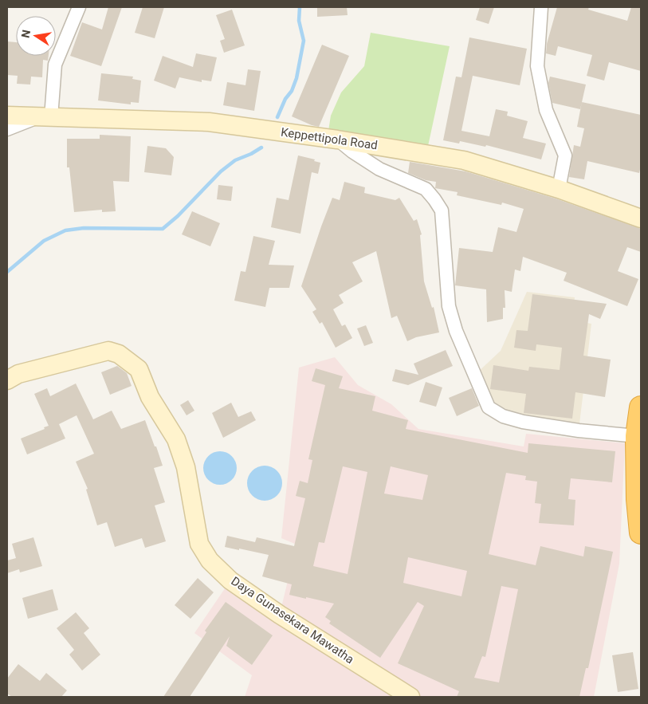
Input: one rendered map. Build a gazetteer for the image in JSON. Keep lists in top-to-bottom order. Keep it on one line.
{"streets":{"main road":["Keppettipola Road","Daya Gunasekara Mawatha"]},"north":"left"}
